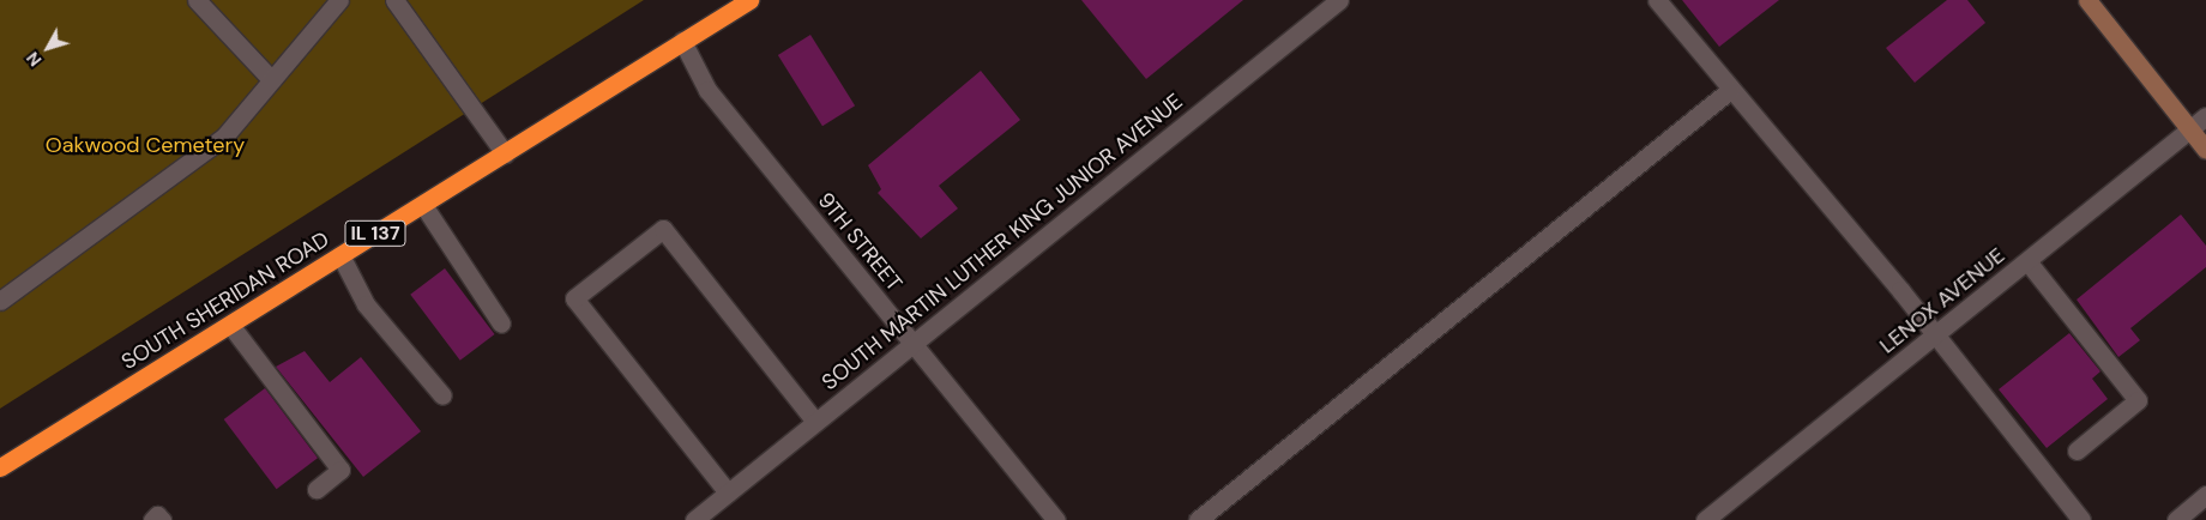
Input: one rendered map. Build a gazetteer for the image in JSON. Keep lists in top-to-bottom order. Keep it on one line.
{"streets":{"highway":["IL 137","SOUTH SHERIDAN ROAD"],"street":["9TH STREET","SOUTH MARTIN LUTHER KING JUNIOR AVENUE","LENOX AVENUE"]},"crossings":[["9TH STREET","SOUTH MARTIN LUTHER KING JUNIOR AVENUE"],["9TH STREET","SOUTH SHERIDAN ROAD"]],"parks":["Oakwood Cemetery"],"north":"bottom left"}
